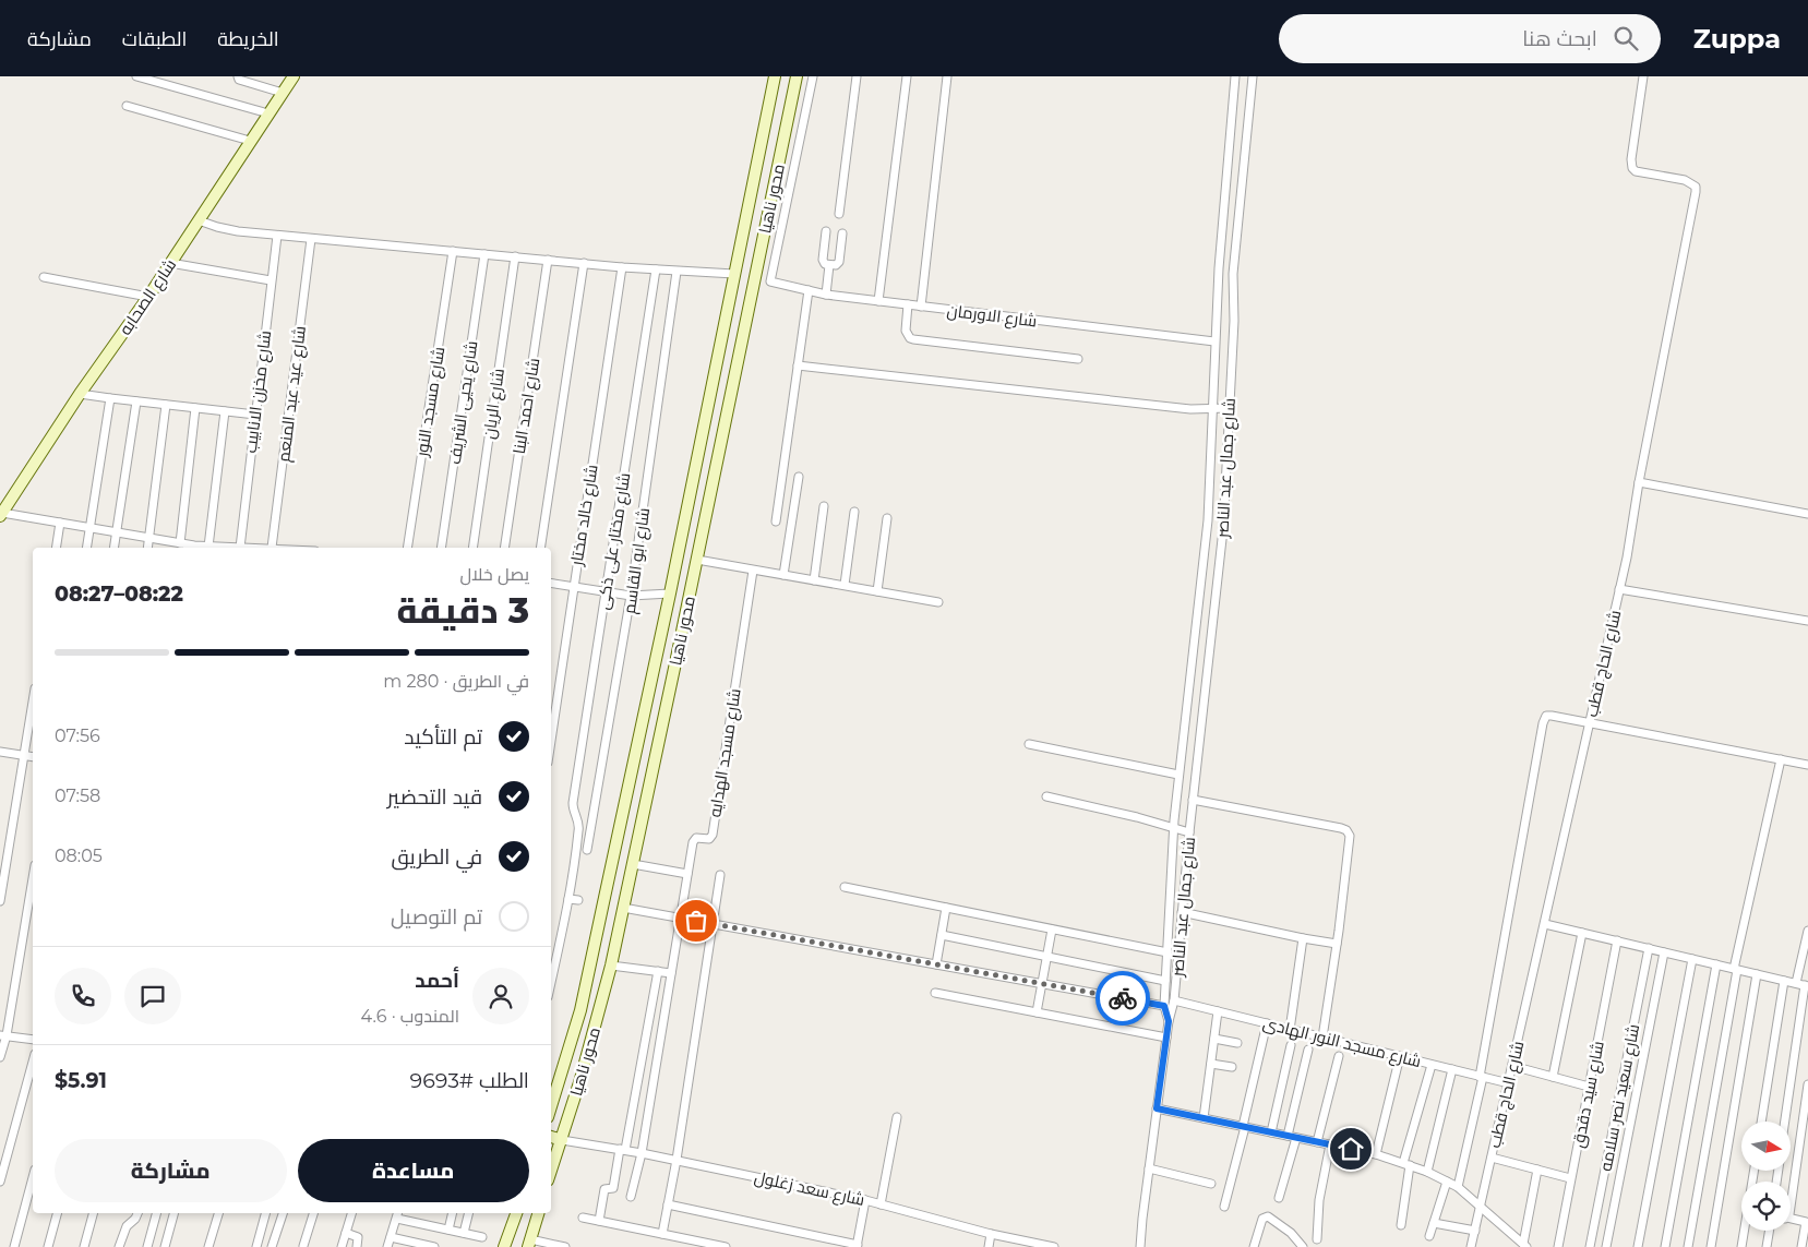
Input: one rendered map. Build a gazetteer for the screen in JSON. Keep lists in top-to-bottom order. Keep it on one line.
{"streets":{"main road":["محور ناهيا","شارع الصحابه"],"street":["شارع الاورمان","شارع مخزن الانابيب","شارع عيد عبد المنعم","شارع مسجد النور","شارع يحيى الشريف","شارع الريان","شارع احمد البنا","شارع جمال عبد الناصر","شارع خالد مختار","شارع مختار على ذكى","شارع ابو القاسم","شارع الحاج قطب","شارع مسجد الهدايه","شارع مسجد النور الهادى","شارع سيد دقدق","شارع سعيد نصر سلامه","شارع سعد زغلول"]},"crossings":[["محور ناهيا","شارع سعد زغلول"],["شارع الاورمان","شارع جمال عبد الناصر"],["شارع جمال عبد الناصر","شارع مسجد النور الهادى"],["شارع الحاج قطب","شارع مسجد النور الهادى"],["شارع مسجد الهدايه","شارع سعد زغلول"]],"north":"right","page":{"header":"Zuppa","search":"ابحث هنا","nav":["الخريطة","الطبقات","مشاركة"],"heading":["3 دقيقة","يصل خلال","08:22–08:27"],"panel":["أحمد","المندوب · 4.6","الطلب #9693","$5.91"],"bar":"في الطريق · 280 m","list":[["تم التأكيد","07:56"],["قيد التحضير","07:58"],["في الطريق","08:05"],"تم التوصيل"],"buttons":["مساعدة","مشاركة"]}}
